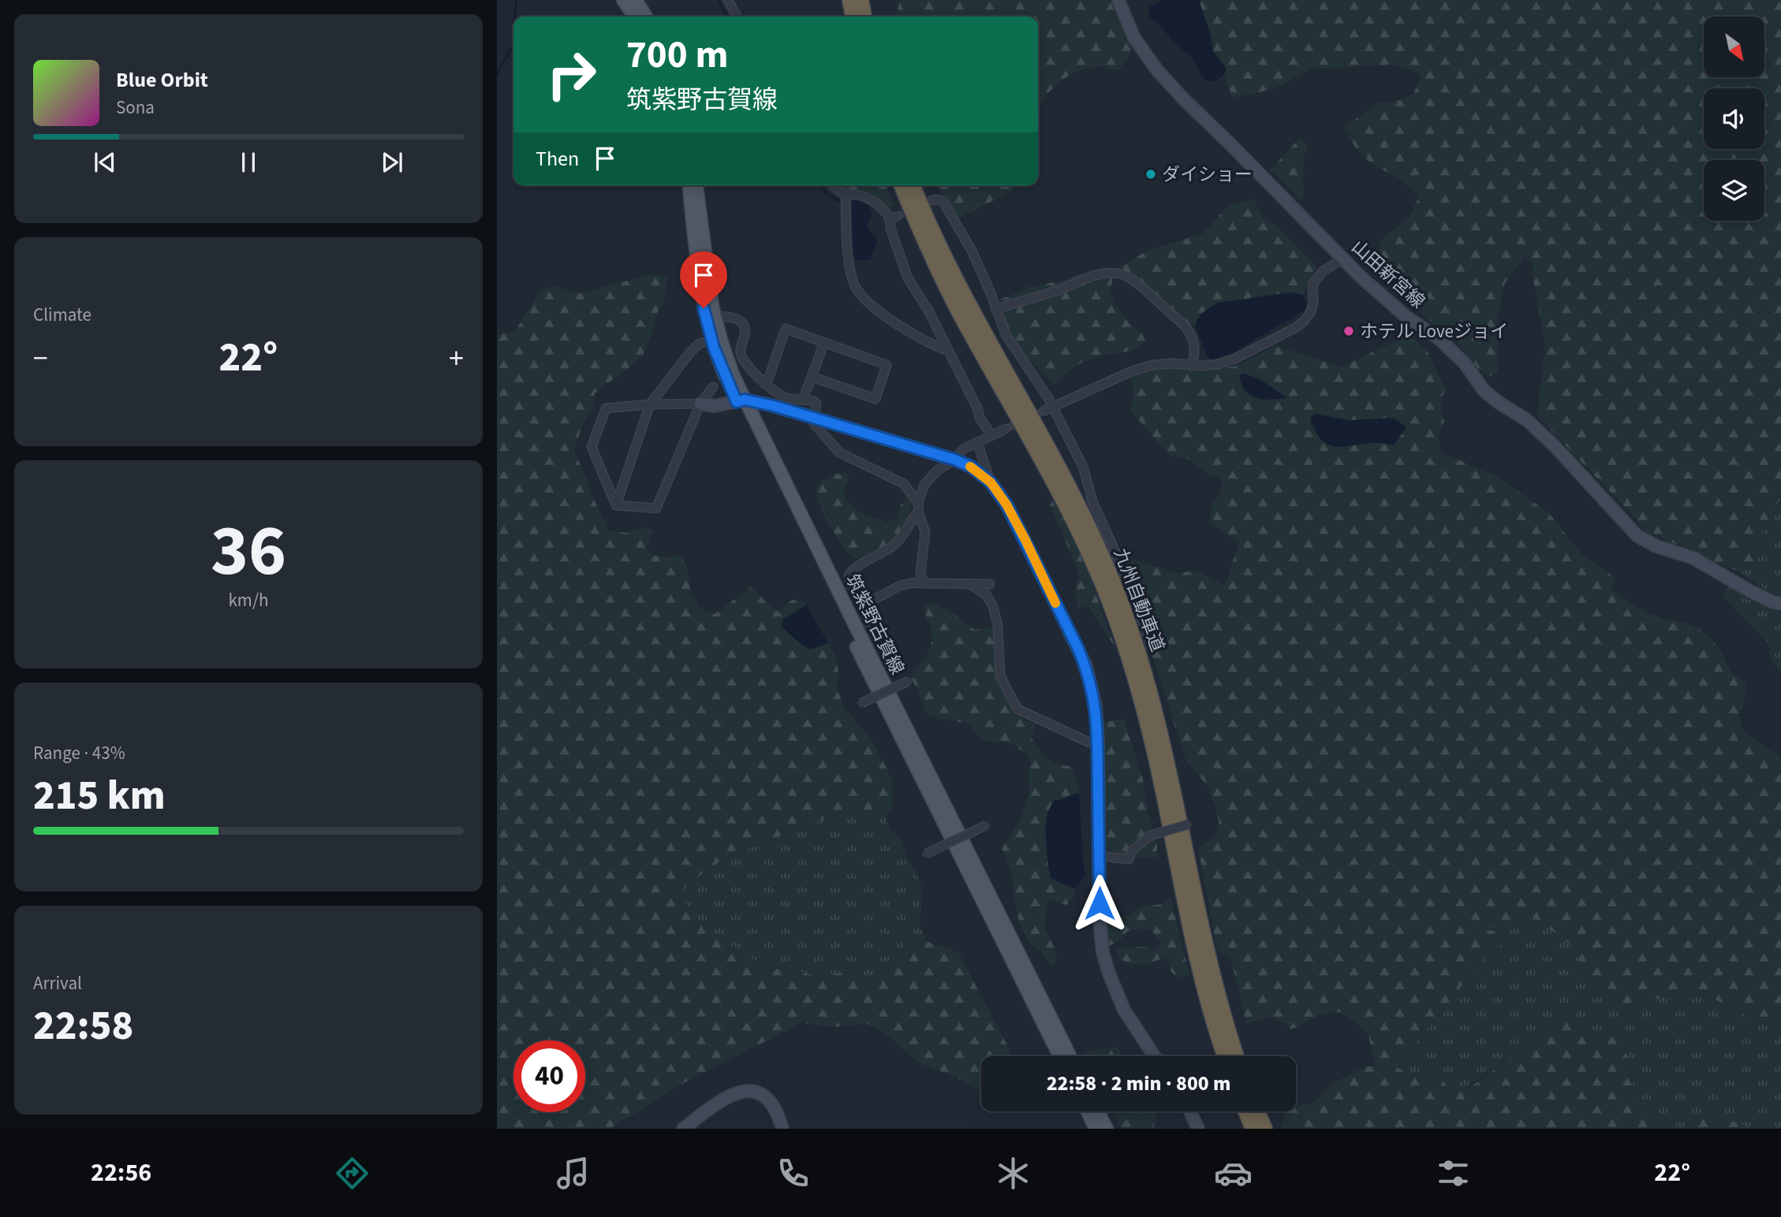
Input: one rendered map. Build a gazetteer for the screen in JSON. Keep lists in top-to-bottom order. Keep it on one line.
{"streets":{"highway":["九州自動車道"],"main road":["筑紫野古賀線"],"street":["山田新宮線"]},"places":["ダイショー","ホテル Loveジョイ"],"north":"bottom right","page":{"turn":["700 m","筑紫野古賀線"],"song":["Blue Orbit","Sona"],"then":"Then","tile":["Climate",["36","km/h"],["Range · 43%","215 km"],["Arrival","22:58"]],"heat":["−","22°","+"],"limit":"40","trip":"22:58 · 2 min · 800 m","tabs":["22:56","22°"]}}
